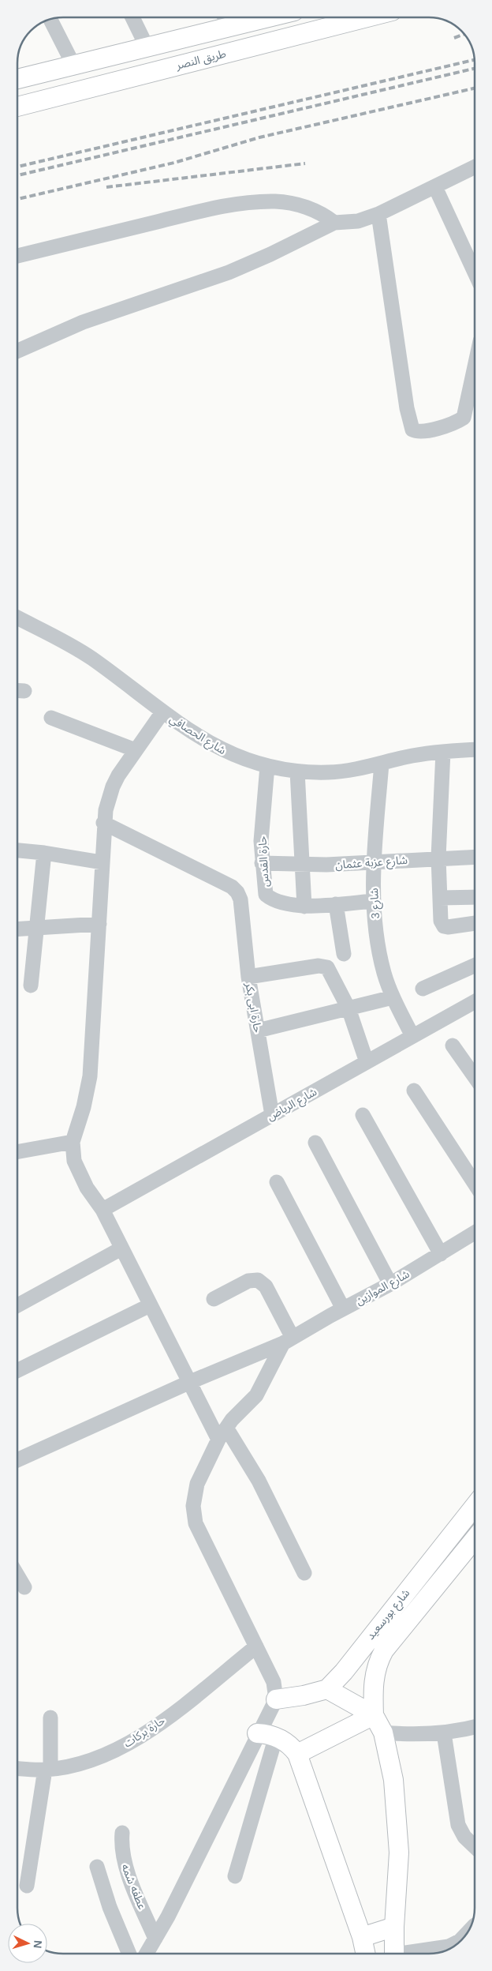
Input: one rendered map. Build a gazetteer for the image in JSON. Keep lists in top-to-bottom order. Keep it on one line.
{"streets":{"main road":["طريق النصر","شارع بورسعيد"],"street":["شارع الحصافي","حارة القدس","شارع عزبة عثمان","شارع 3","حارة ابى بكر","شارع الرياض","شارع الموازين","حارة بركات","عطفه شمه"]},"crossings":[["شارع الحصافي","حارة القدس"],["شارع الحصافي","شارع 3"],["حارة القدس","شارع عزبة عثمان"],["حارة القدس","شارع 3"],["شارع عزبة عثمان","شارع 3"],["شارع 3","شارع الرياض"],["حارة ابى بكر","شارع الرياض"]],"north":"right"}
